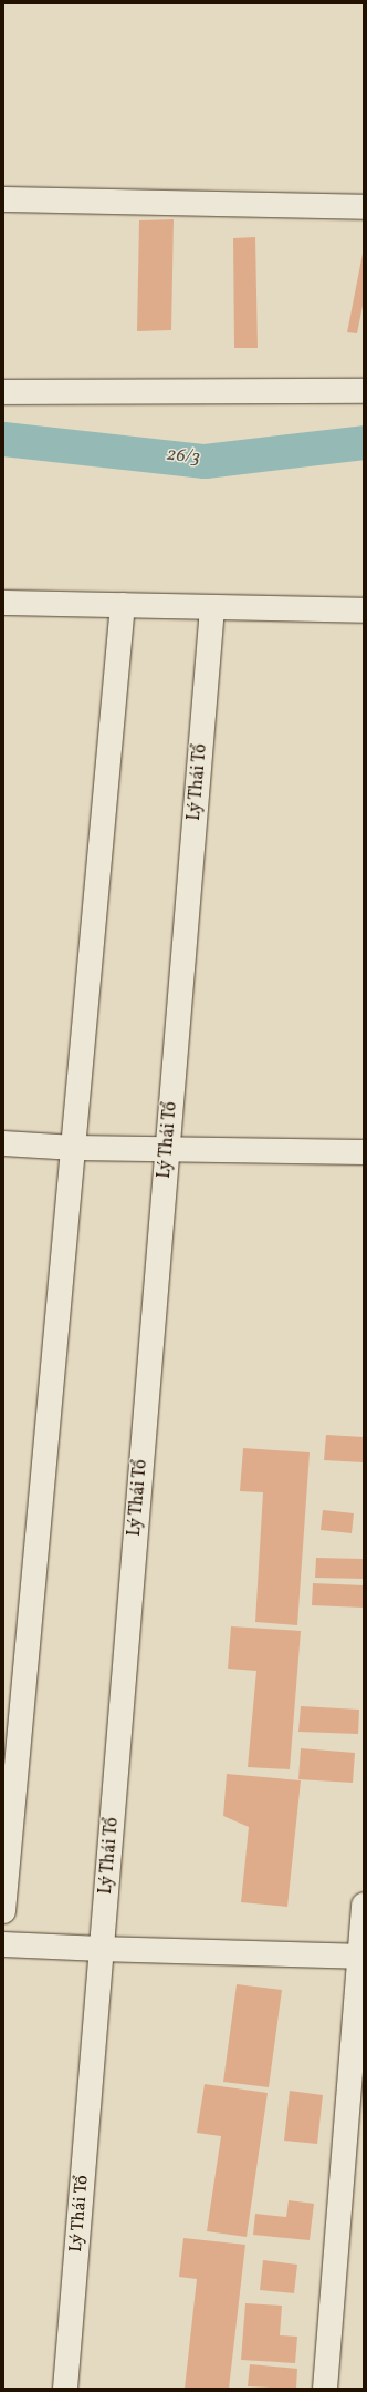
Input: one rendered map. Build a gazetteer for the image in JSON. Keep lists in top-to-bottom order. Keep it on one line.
{"streets":{"street":["Lý Thái Tổ"]},"water":["26/3"]}
